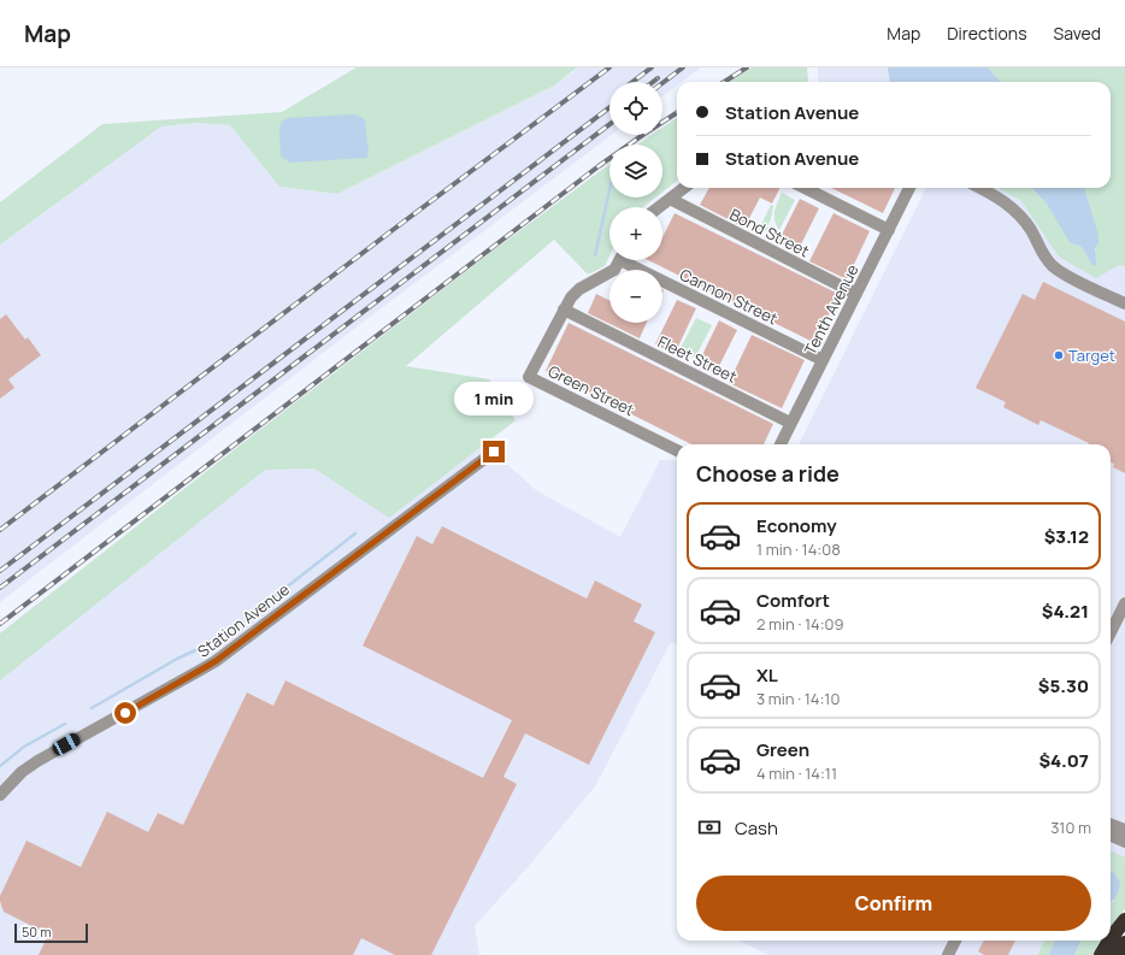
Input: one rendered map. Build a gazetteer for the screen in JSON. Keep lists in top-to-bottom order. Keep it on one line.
{"streets":{"street":["Bond Street","Cannon Street","Tenth Avenue","Fleet Street","Green Street","Station Avenue"]},"crossings":[["Bond Street","Tenth Avenue"],["Cannon Street","Tenth Avenue"],["Tenth Avenue","Fleet Street"],["Fleet Street","Green Street"]],"places":["Target"],"scale_bar":"50 m","page":{"header":"Map","nav":["Map","Directions","Saved"],"map_buttons":["+","−"],"banner":["Station Avenue","Station Avenue"],"bubble":"1 min","heading":"Choose a ride","list":[{"name":"Economy","note":"1 min · 14:08","value":"$3.12"},{"name":"Comfort","note":"2 min · 14:09","value":"$4.21"},{"name":"XL","note":"3 min · 14:10","value":"$5.30"},{"name":"Green","note":"4 min · 14:11","value":"$4.07"}],"pay":["Cash","310 m"],"buttons":"Confirm","scale":"50 m"}}
